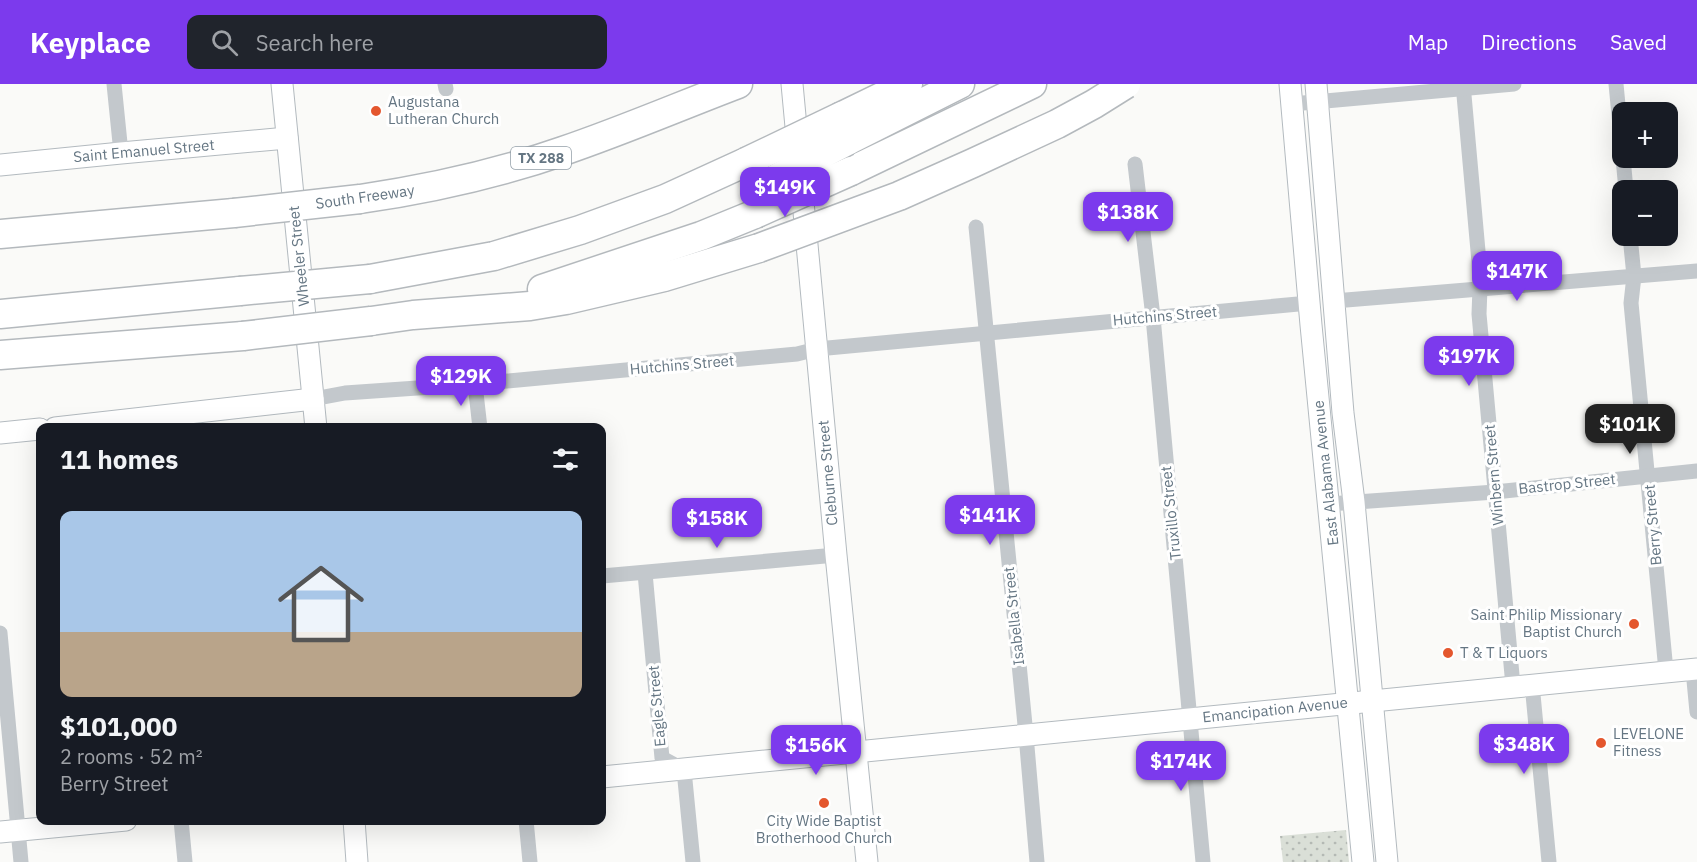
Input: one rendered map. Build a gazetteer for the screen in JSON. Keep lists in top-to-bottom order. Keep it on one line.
{"streets":{"highway":["TX 288","South Freeway"],"main road":["Saint Emanuel Street","Wheeler Street","Hutchins Street","Cleburne Street","East Alabama Avenue","Emancipation Avenue"],"street":["Winbern Street","Bastrop Street","Truxillo Street","Berry Street","Isabella Street","Eagle Street"]},"crossings":[["Saint Emanuel Street","Wheeler Street"],["Wheeler Street","Hutchins Street"],["Hutchins Street","Cleburne Street"],["Hutchins Street","East Alabama Avenue"],["Hutchins Street","Truxillo Street"],["Hutchins Street","Isabella Street"],["Cleburne Street","Emancipation Avenue"],["East Alabama Avenue","Bastrop Street"],["East Alabama Avenue","Emancipation Avenue"],["Winbern Street","Bastrop Street"],["Winbern Street","Emancipation Avenue"],["Bastrop Street","Berry Street"],["Truxillo Street","Emancipation Avenue"],["Berry Street","Emancipation Avenue"],["Isabella Street","Emancipation Avenue"],["Eagle Street","Emancipation Avenue"]],"places":["Augustana Lutheran Church","Saint Philip Missionary Baptist Church","T & T Liquors","LEVELONE Fitness","City Wide Baptist Brotherhood Church"],"page":{"header":"Keyplace","search":"Search here","nav":["Map","Directions","Saved"],"map_buttons":["+","−"],"price":["$149K","$138K","$147K","$197K","$129K","$101K","$141K","$158K","$348K","$156K","$174K"],"heading":"11 homes","list":[{"name":"$101,000","note":"2 rooms · 52 m² · Berry Street"}]}}
